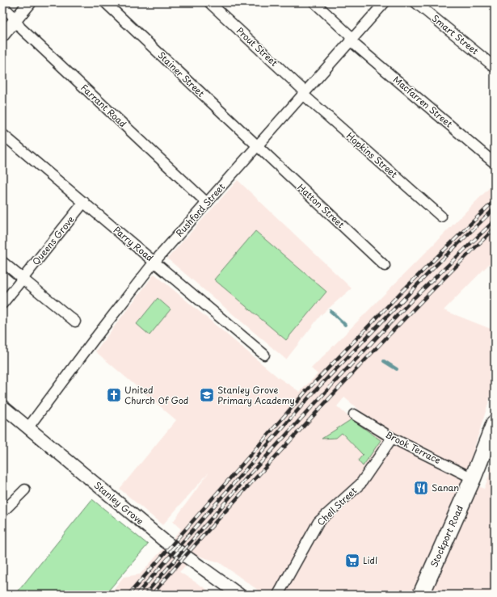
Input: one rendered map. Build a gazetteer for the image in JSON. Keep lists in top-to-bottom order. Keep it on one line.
{"streets":{"highway":["Stockport Road"],"street":["Smart Street","Prout Street","Stainer Street","Macfarren Street","Farrant Road","Hopkins Street","Hatton Street","Rushford Street","Queens Grove","Parry Road","Brook Terrace","Stanley Grove","Chell Street"]},"crossings":[["Prout Street","Hopkins Street"],["Prout Street","Rushford Street"],["Stainer Street","Hatton Street"],["Stainer Street","Rushford Street"],["Macfarren Street","Rushford Street"],["Farrant Road","Rushford Street"],["Hopkins Street","Rushford Street"],["Hatton Street","Rushford Street"],["Rushford Street","Parry Road"],["Rushford Street","Stanley Grove"],["Queens Grove","Parry Road"],["Brook Terrace","Chell Street"],["Brook Terrace","Stockport Road"]],"places":{"church":["United Church Of God"],"school or university":["Stanley Grove Primary Academy"],"restaurant":["Sanan"],"supermarket":["Lidl"]}}
